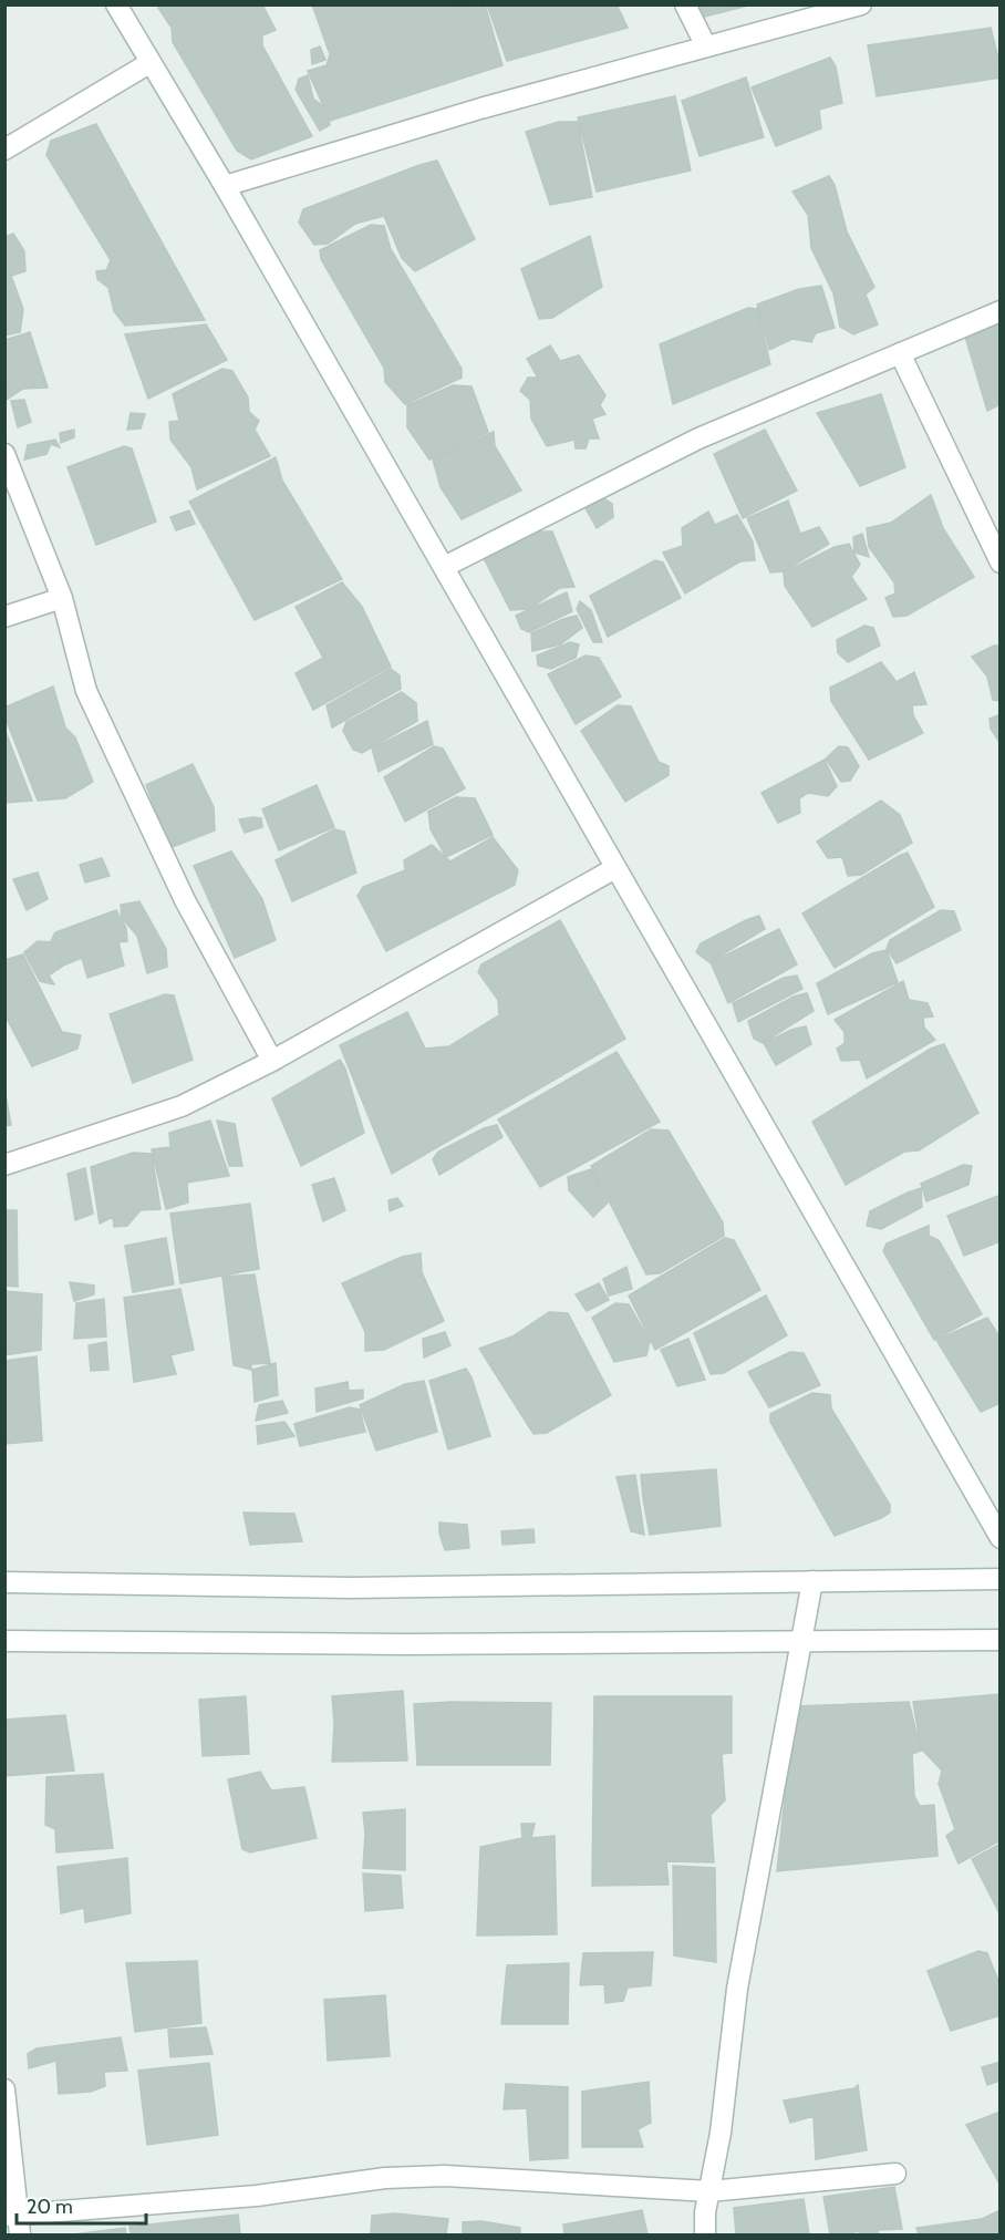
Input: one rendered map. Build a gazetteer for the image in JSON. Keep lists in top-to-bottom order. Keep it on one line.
{"scale_bar":"20 m"}
